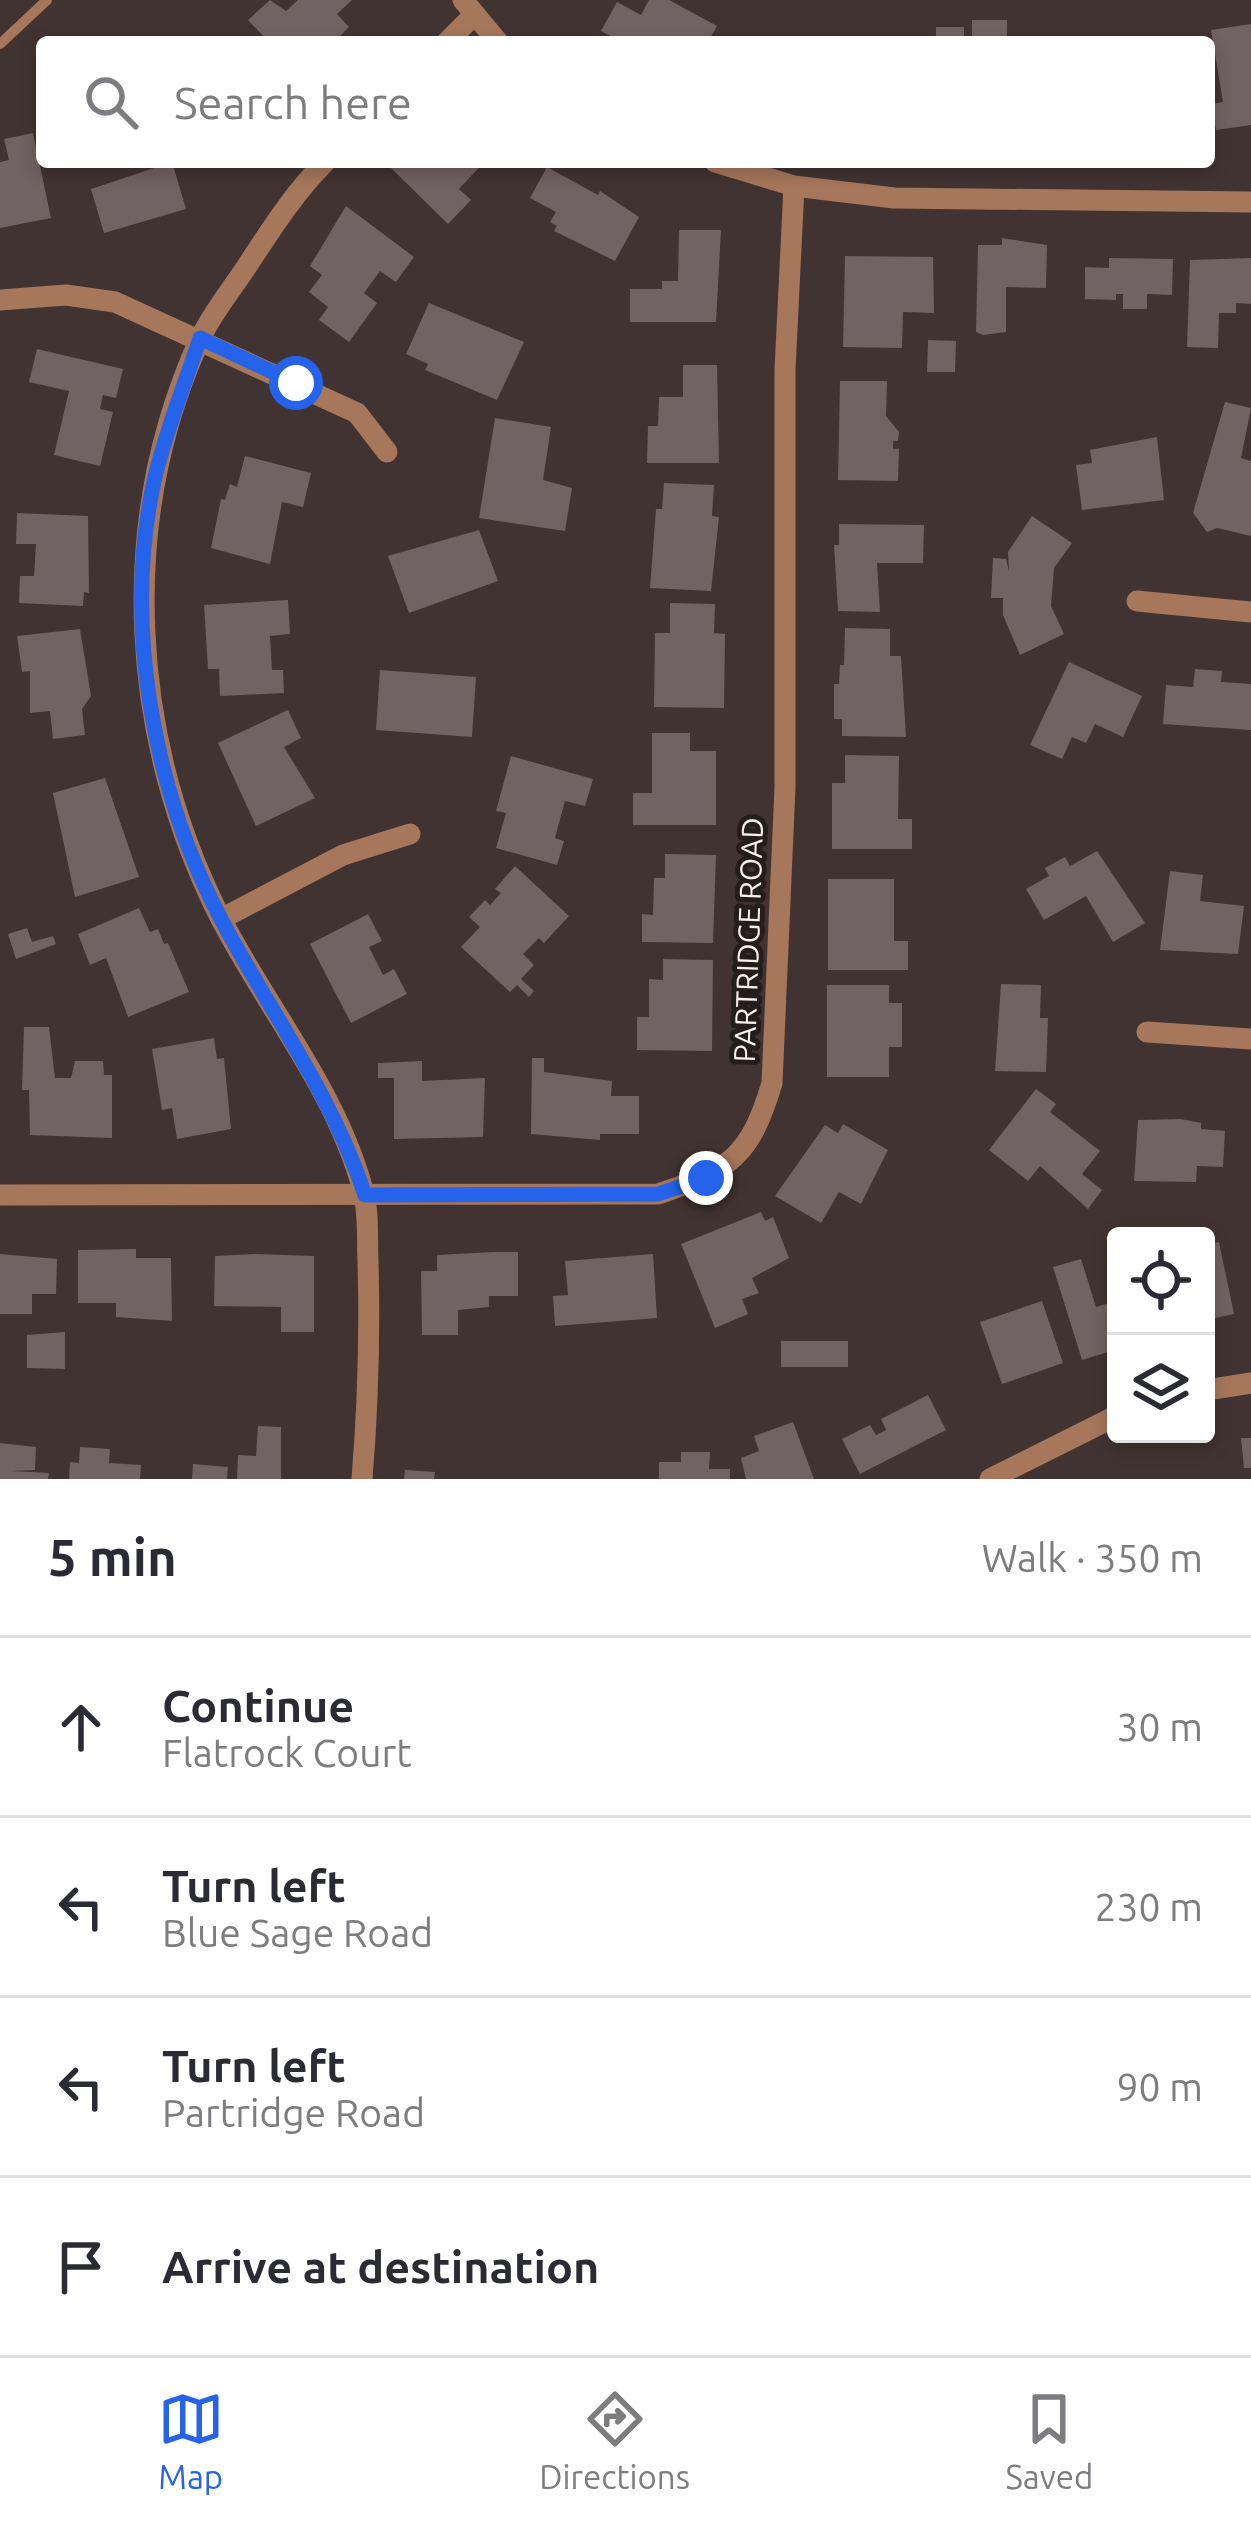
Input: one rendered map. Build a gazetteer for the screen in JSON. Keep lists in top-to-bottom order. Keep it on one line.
{"streets":{"street":["PARTRIDGE ROAD"]},"page":{"search":"Search here","heading":["5 min","Walk · 350 m"],"list":[["Continue","Flatrock Court","30 m"],["Turn left","Blue Sage Road","230 m"],["Turn left","Partridge Road","90 m"],"Arrive at destination"],"nav":["Map","Directions","Saved"]}}
